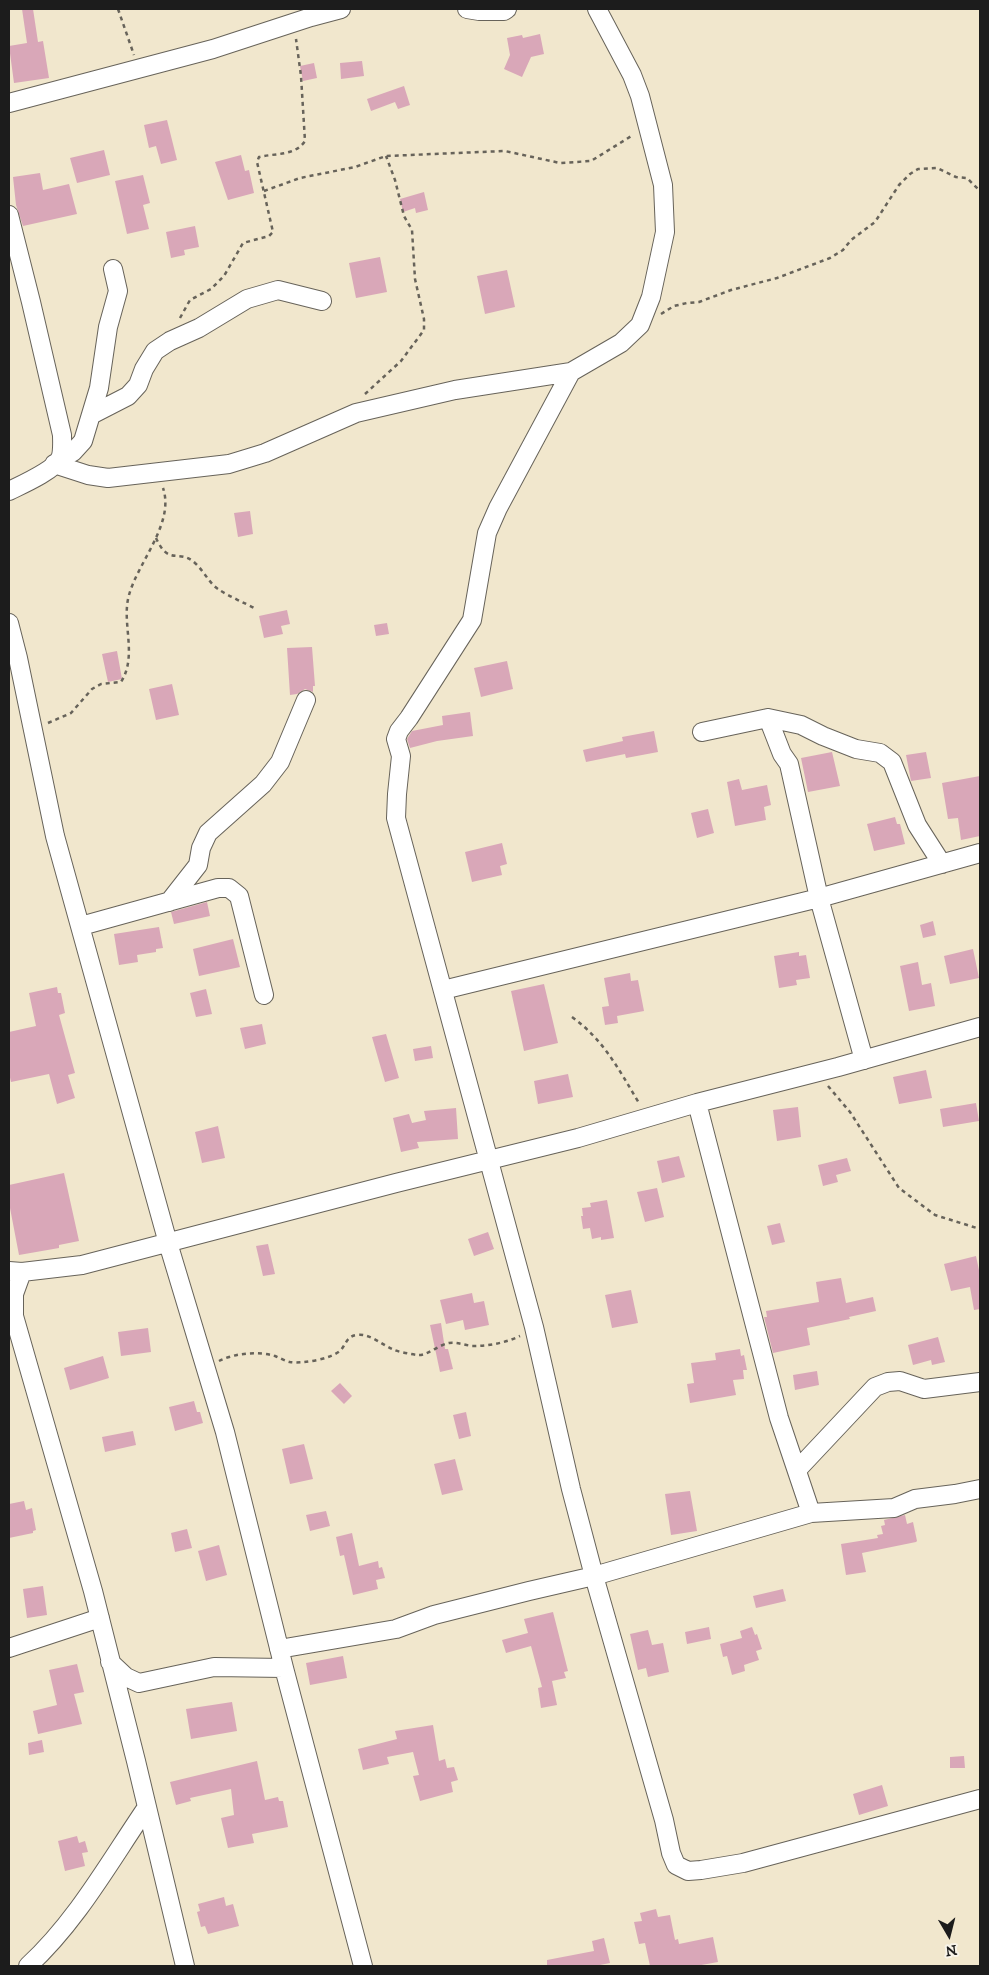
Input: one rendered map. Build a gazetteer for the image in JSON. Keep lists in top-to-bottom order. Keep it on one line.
{"north":"bottom"}
